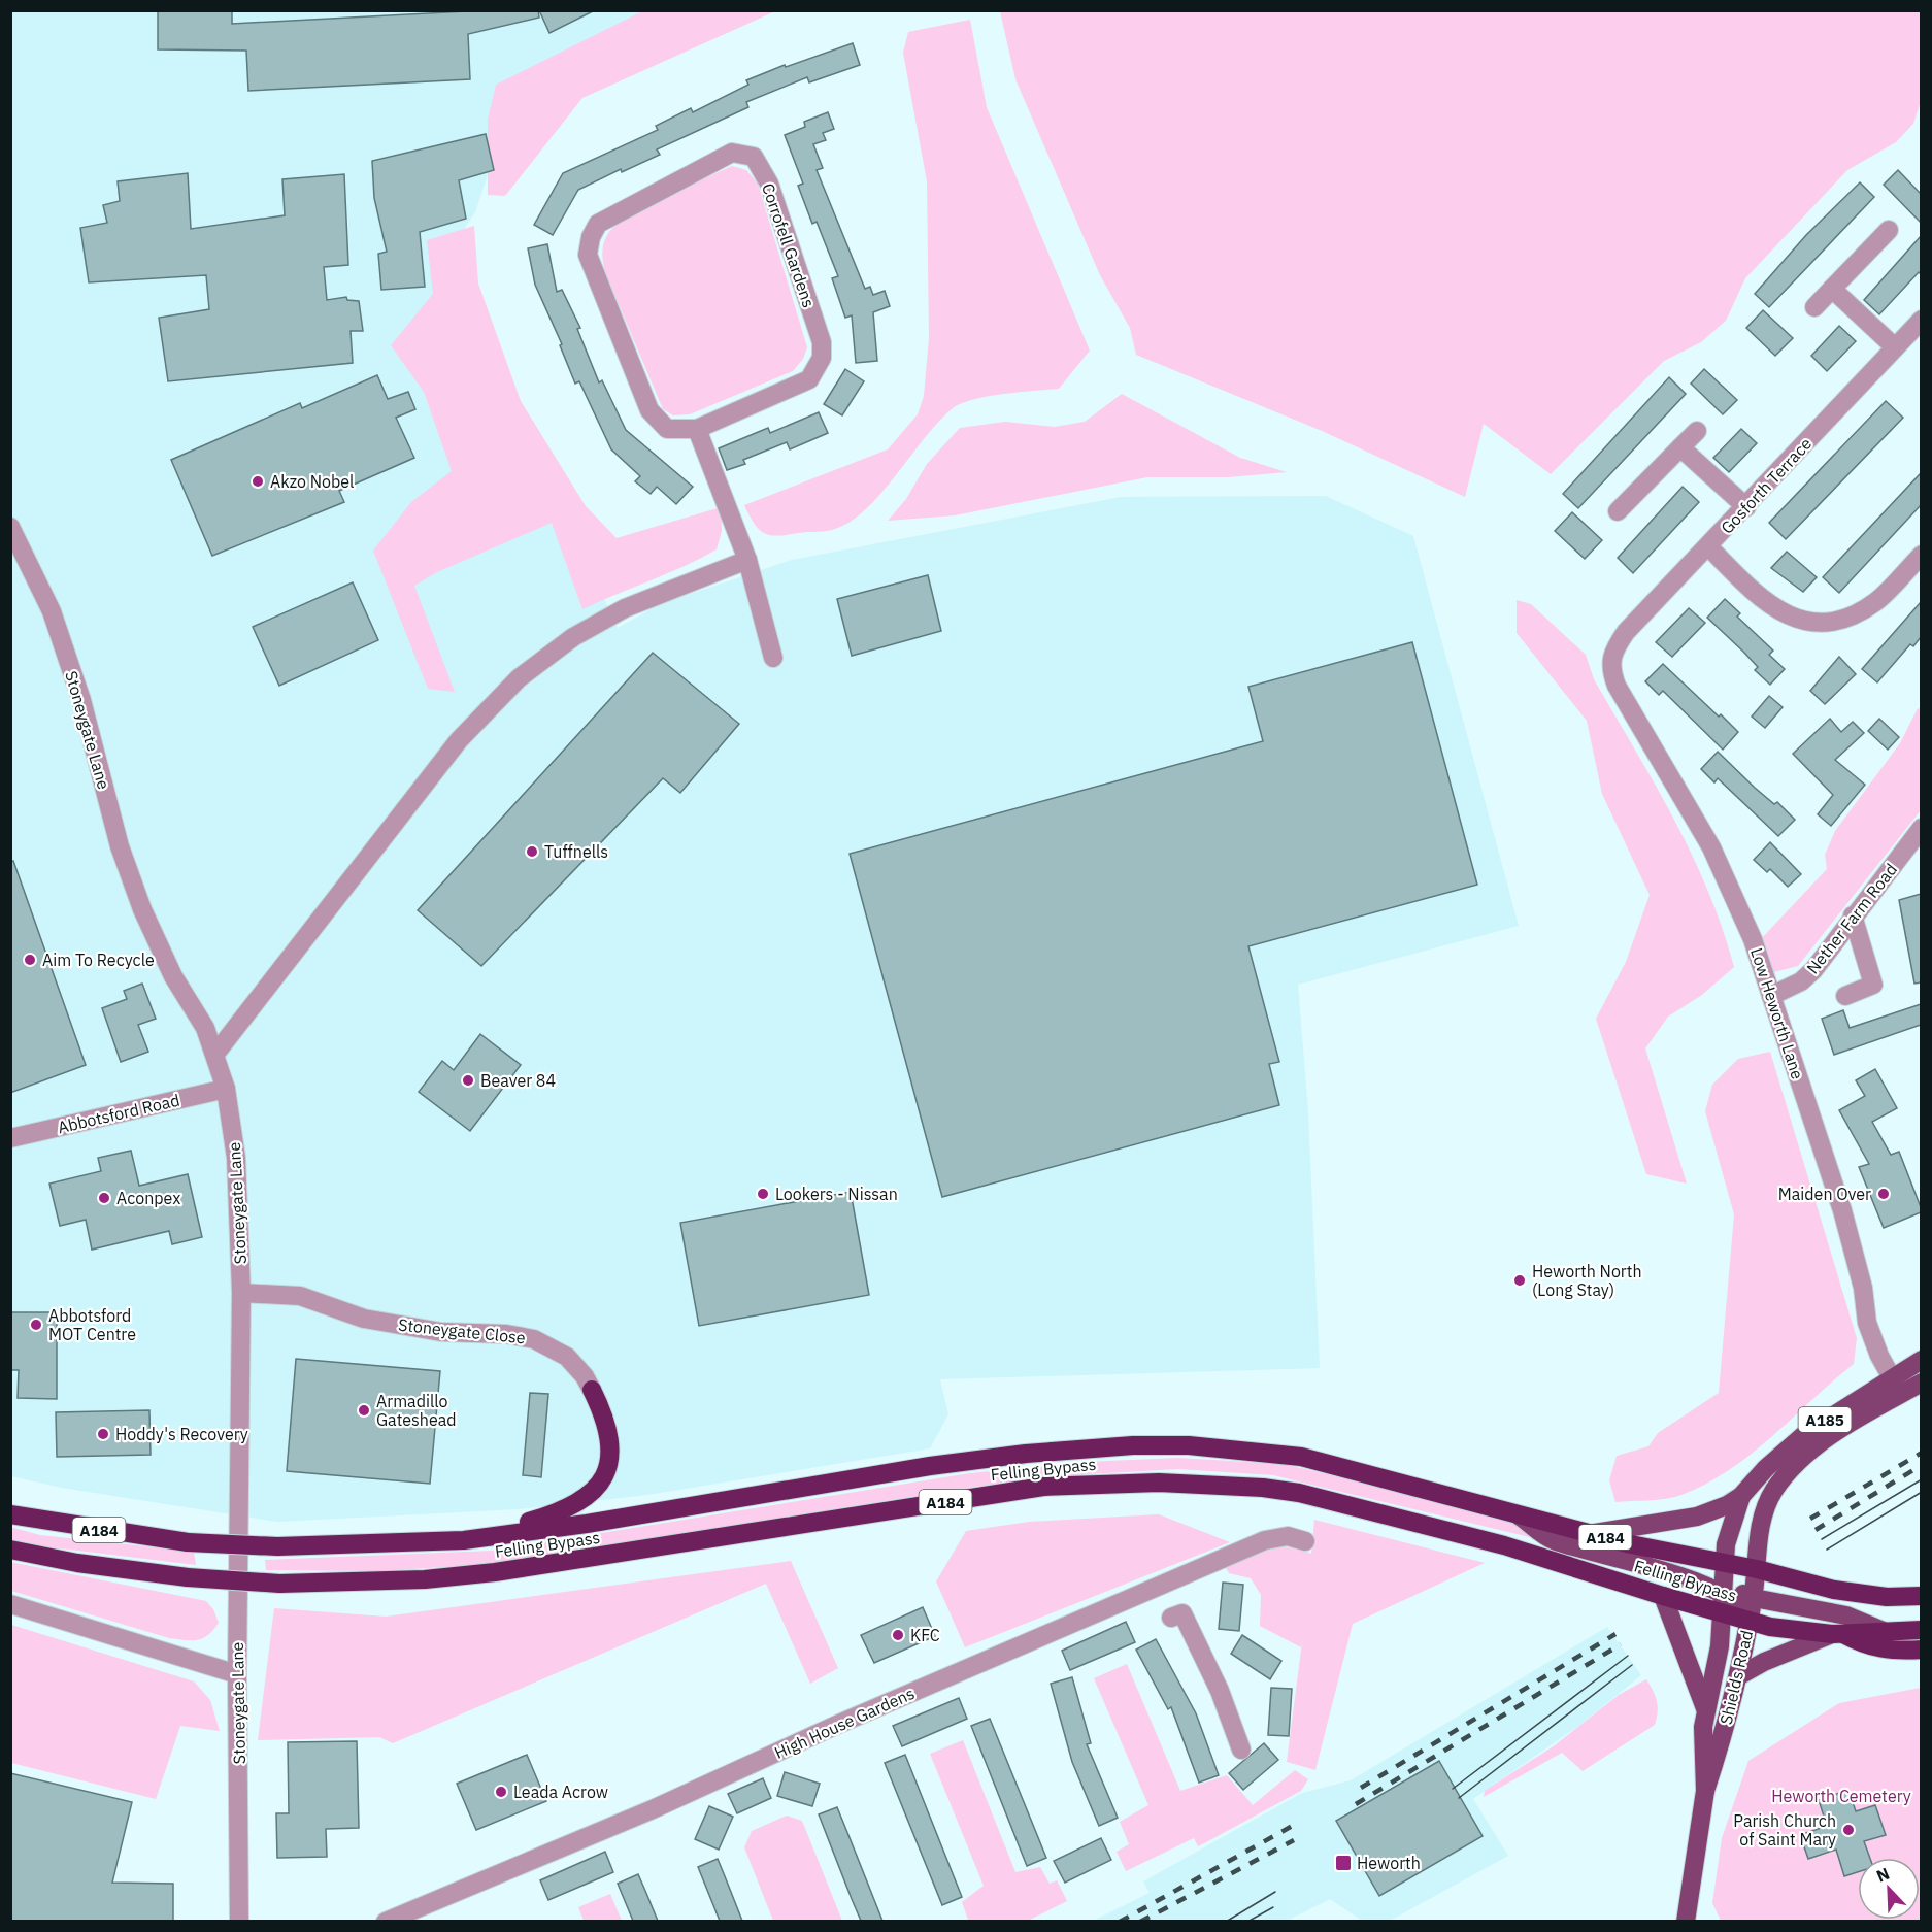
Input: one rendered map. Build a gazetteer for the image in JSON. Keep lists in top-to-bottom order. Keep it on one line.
{"streets":{"highway":["Felling Bypass","A184"],"main road":["A185","Shields Road"],"street":["Corrofell Gardens","Gosforth Terrace","Stoneygate Lane","Nether Farm Road","Low Heworth Lane","Abbotsford Road","Stoneygate Close","High House Gardens"]},"crossings":[["Gosforth Terrace","Low Heworth Lane"],["Stoneygate Lane","Abbotsford Road"],["Stoneygate Lane","Stoneygate Close"],["Nether Farm Road","Low Heworth Lane"],["Low Heworth Lane","A185"],["Low Heworth Lane","Shields Road"],["A185","Felling Bypass"],["A185","Shields Road"],["Felling Bypass","Shields Road"]],"parks":["Heworth Cemetery"],"places":{"other":["Akzo Nobel","Tuffnells","Aim To Recycle","Beaver 84","Lookers - Nissan","Maiden Over","Aconpex","Heworth North (Long Stay)","Abbotsford MOT Centre","Armadillo Gateshead","Hoddy's Recovery","KFC","Leada Acrow","Parish Church of Saint Mary"],"transit":["Heworth"]},"north":"top left"}
